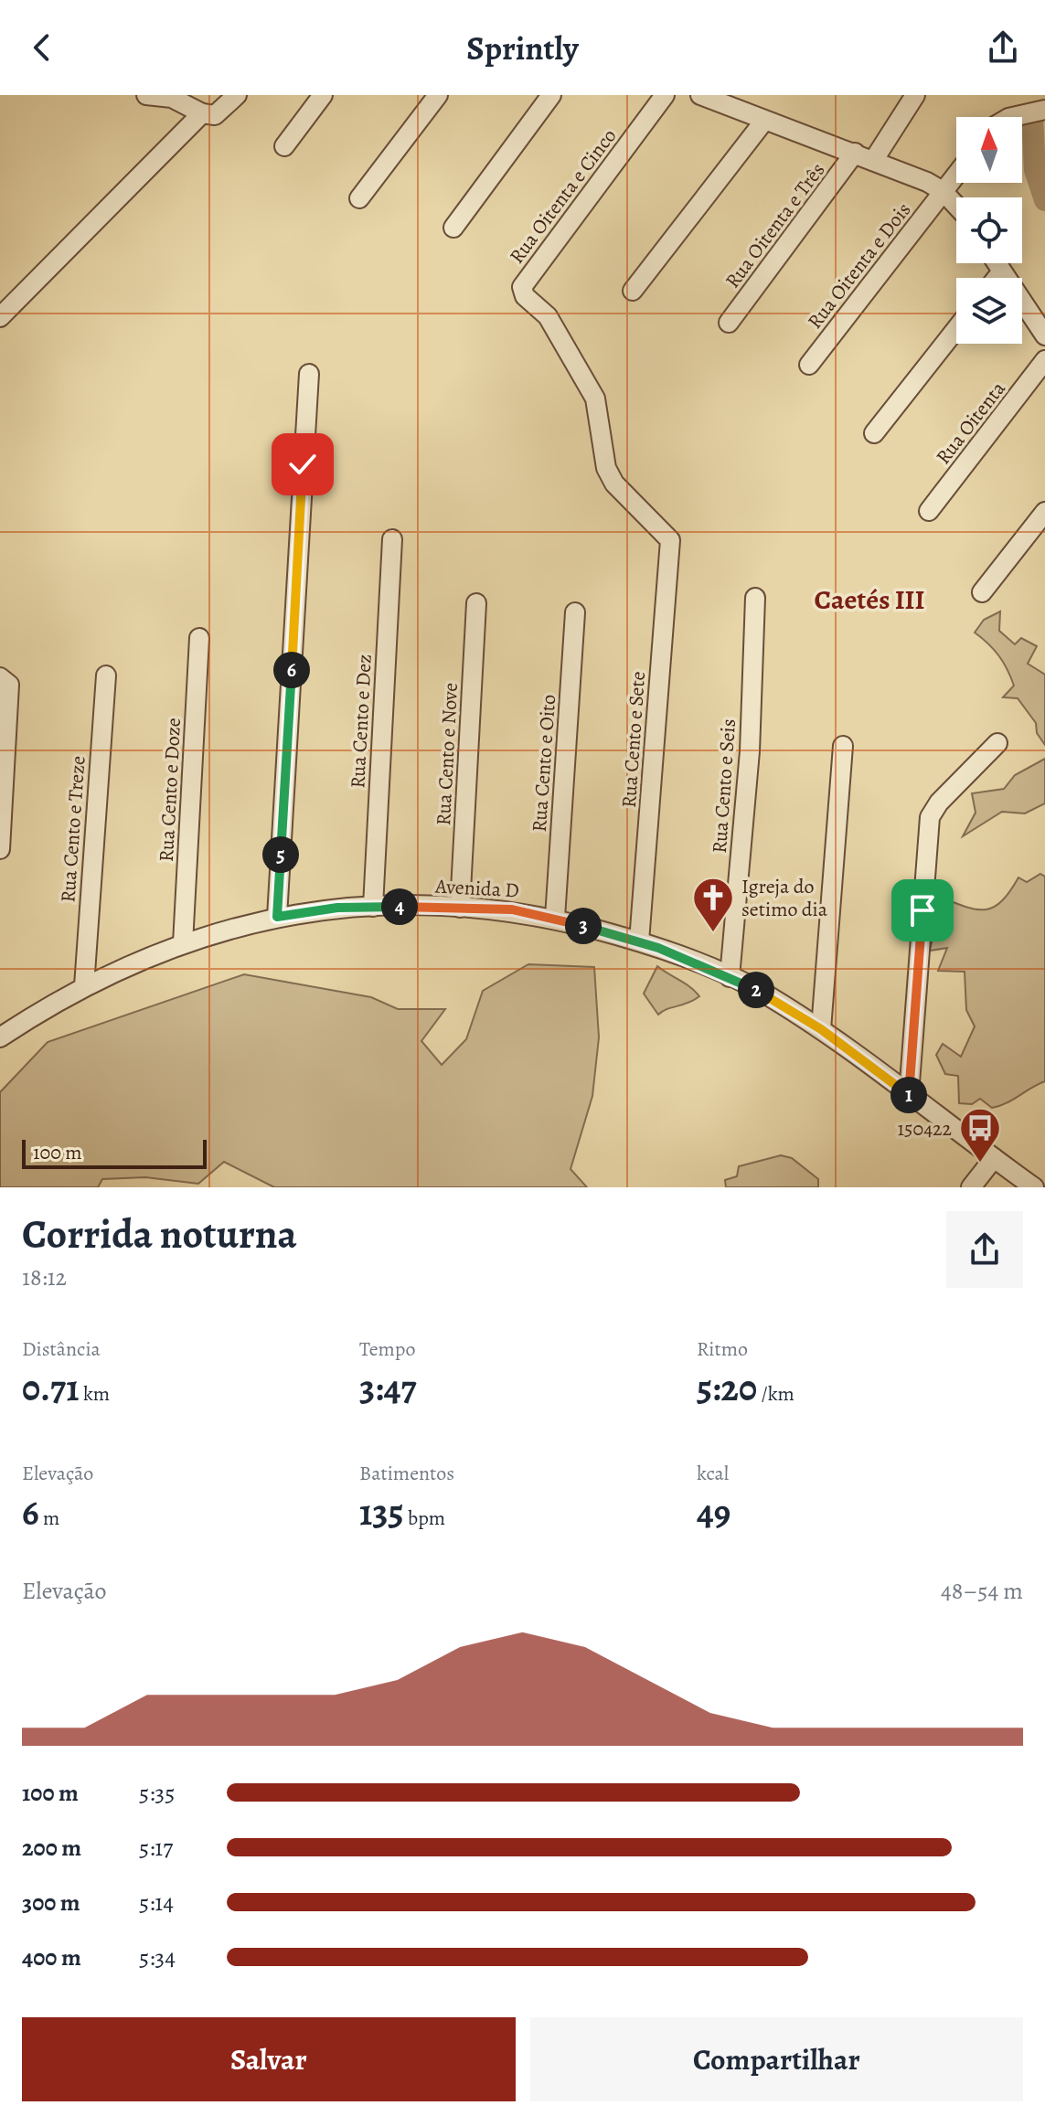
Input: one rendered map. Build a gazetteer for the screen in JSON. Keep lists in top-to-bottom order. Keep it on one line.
{"streets":{"street":["Rua Oitenta e Cinco","Rua Oitenta e Três","Rua Oitenta e Dois","Rua Oitenta","Rua Cento e Dez","Rua Cento e Sete","Rua Cento e Nove","Rua Cento e Oito","Rua Cento e Seis","Rua Cento e Doze","Rua Cento e Treze","Avenida D"]},"crossings":[["Rua Oitenta e Cinco","Rua Cento e Sete"],["Rua Cento e Dez","Avenida D"],["Rua Cento e Sete","Avenida D"],["Rua Cento e Nove","Avenida D"],["Rua Cento e Oito","Avenida D"],["Rua Cento e Seis","Avenida D"],["Rua Cento e Doze","Avenida D"],["Rua Cento e Treze","Avenida D"]],"districts":["Caetés III"],"places":{"church":["Igreja do setimo dia"],"bus stop":["150422"]},"scale_bar":"100 m","north":"top","page":{"header":"Sprintly","pins":["6","5","4","3","2","1"],"scale":"100 m","heading":["Corrida noturna","18:12"],"stats":[["Distância","0.71 km"],["Tempo","3:47"],["Ritmo","5:20 /km"],["Elevação","6 m"],["Batimentos","135 bpm"],["kcal","49"]],"chart":["Elevação","48–54 m"],"list":[{"name":"100 m","note":"5:35"},{"name":"200 m","note":"5:17"},{"name":"300 m","note":"5:14"},{"name":"400 m","note":"5:34"}],"buttons":["Salvar","Compartilhar"]}}
